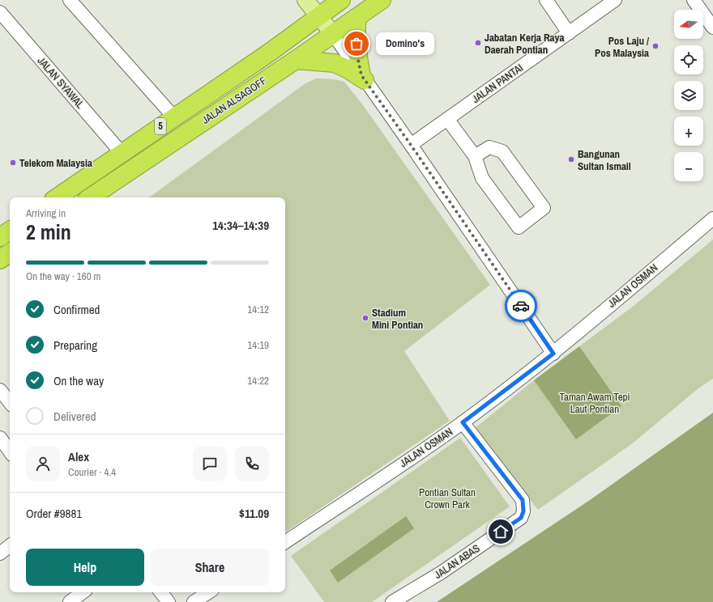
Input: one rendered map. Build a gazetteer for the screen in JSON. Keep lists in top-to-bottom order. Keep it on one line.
{"streets":{"highway":["JALAN ALSAGOFF","5"],"street":["JALAN SYAWAL","JALAN PANTAI","JALAN OSMAN","JALAN ABAS"]},"crossings":[["JALAN SYAWAL","JALAN ALSAGOFF"],["JALAN OSMAN","JALAN ABAS"]],"parks":["Taman Awam Tepi Laut Pontian","Pontian Sultan Crown Park"],"places":["Jabatan Kerja Raya Daerah Pontian","Domino's","Pos Laju / Pos Malaysia","Bangunan Sultan Ismail","Telekom Malaysia","Stadium Mini Pontian"],"north":"left","page":{"map_buttons":["+","−"],"bubble":"Domino's","heading":["2 min","Arriving in","14:34–14:39"],"panel":["Alex","Courier · 4.4","Order #9881","$11.09"],"bar":"On the way · 160 m","list":[["Confirmed","14:12"],["Preparing","14:19"],["On the way","14:22"],"Delivered"],"buttons":["Help","Share"]}}
